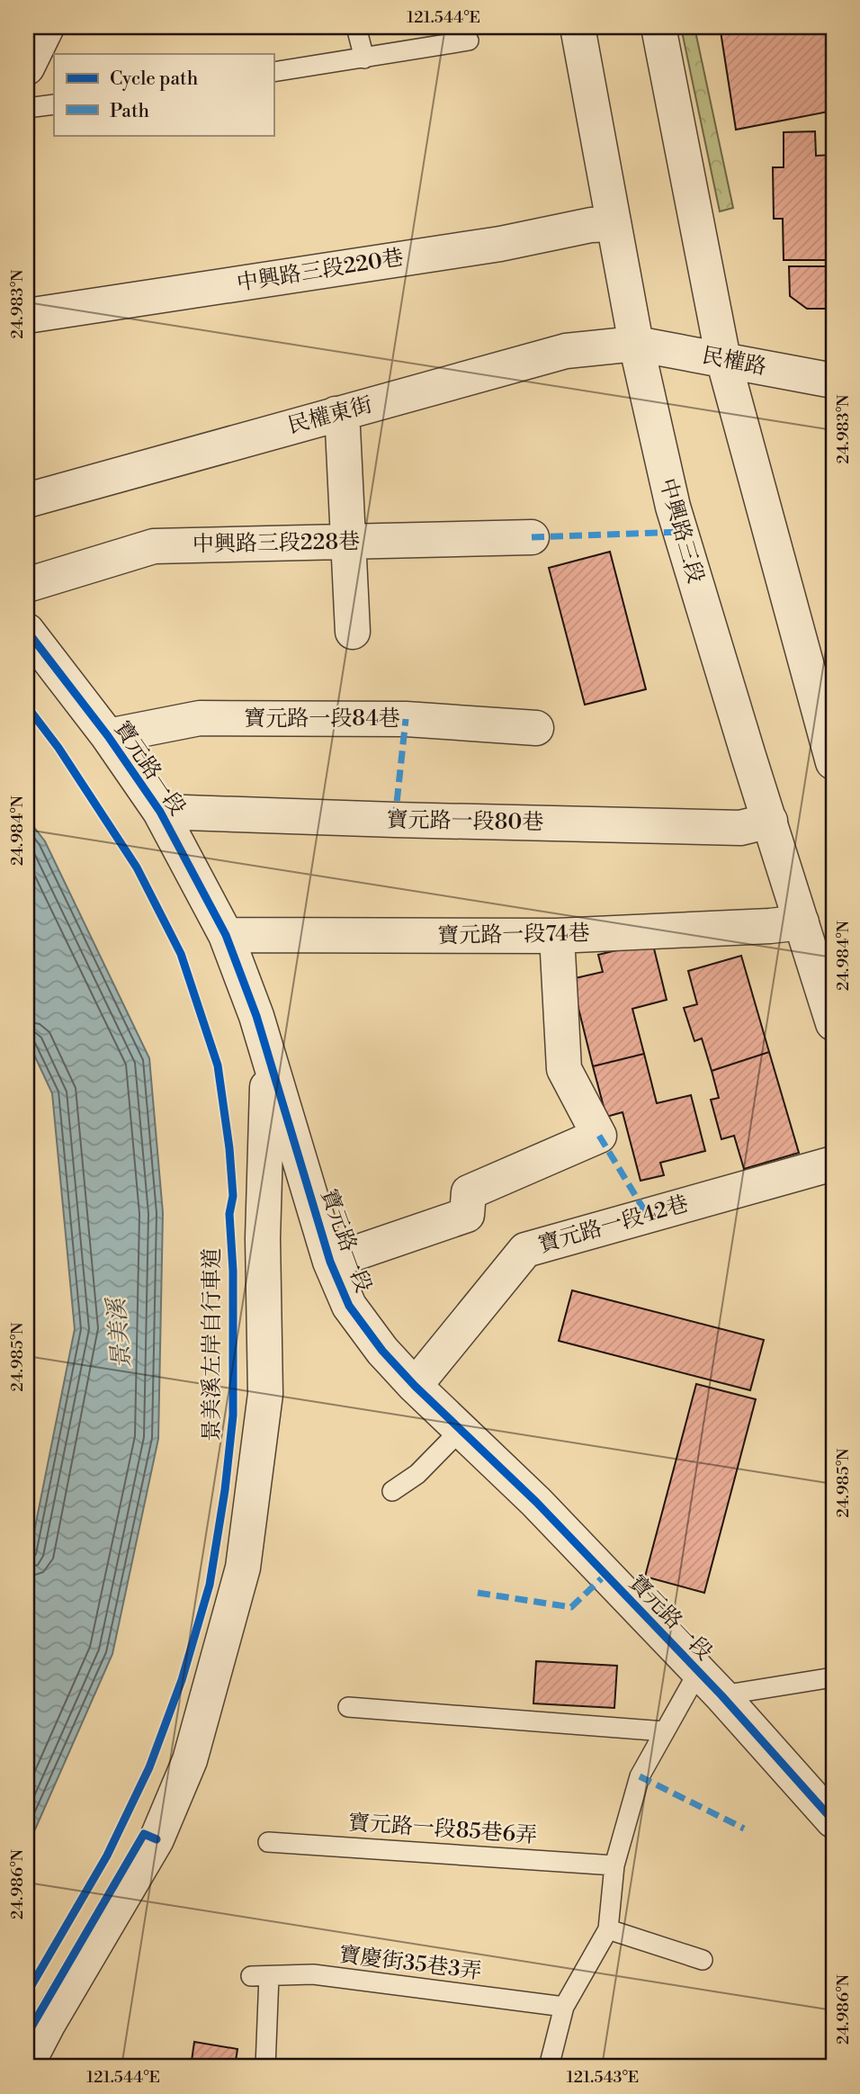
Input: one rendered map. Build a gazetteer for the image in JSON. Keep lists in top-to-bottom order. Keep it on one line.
{"streets":{"street":["中興路三段220巷","民權路","民權東街","中興路三段","中興路三段228巷","寶元路一段84巷","寶元路一段","寶元路一段80巷","寶元路一段74巷","寶元路一段42巷"],"lane":["寶元路一段85巷6弄","寶慶街35巷3弄"],"cycle path":["景美溪左岸自行車道"]},"crossings":[["中興路三段220巷","中興路三段"],["民權路","民權東街"],["民權路","中興路三段"],["民權東街","中興路三段"],["中興路三段","寶元路一段80巷"],["中興路三段","寶元路一段74巷"],["寶元路一段84巷","寶元路一段"],["寶元路一段","寶元路一段80巷"],["寶元路一段","寶元路一段74巷"],["寶元路一段","寶元路一段42巷"]],"water":["景美溪"],"legend":["Cycle path","Path"],"coordinates":["121.544°E","24.983°N","24.984°N","24.985°N","24.986°N","121.543°E"]}
